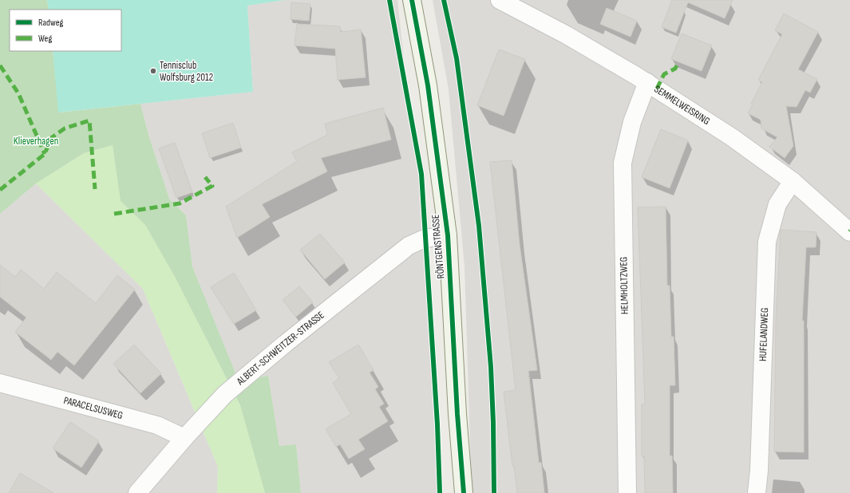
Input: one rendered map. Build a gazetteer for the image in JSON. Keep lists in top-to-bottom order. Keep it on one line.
{"streets":{"street":["SEMMELWEISRING","RÖNTGENSTRASSE","HELMHOLTZWEG","HUFELANDWEG","ALBERT-SCHWEITZER-STRASSE","PARACELSUSWEG"]},"crossings":[["SEMMELWEISRING","HELMHOLTZWEG"],["SEMMELWEISRING","HUFELANDWEG"],["RÖNTGENSTRASSE","ALBERT-SCHWEITZER-STRASSE"],["ALBERT-SCHWEITZER-STRASSE","PARACELSUSWEG"]],"parks":["Klieverhagen"],"places":["Tennisclub Wolfsburg 2012"],"legend":["Radweg","Weg"]}
